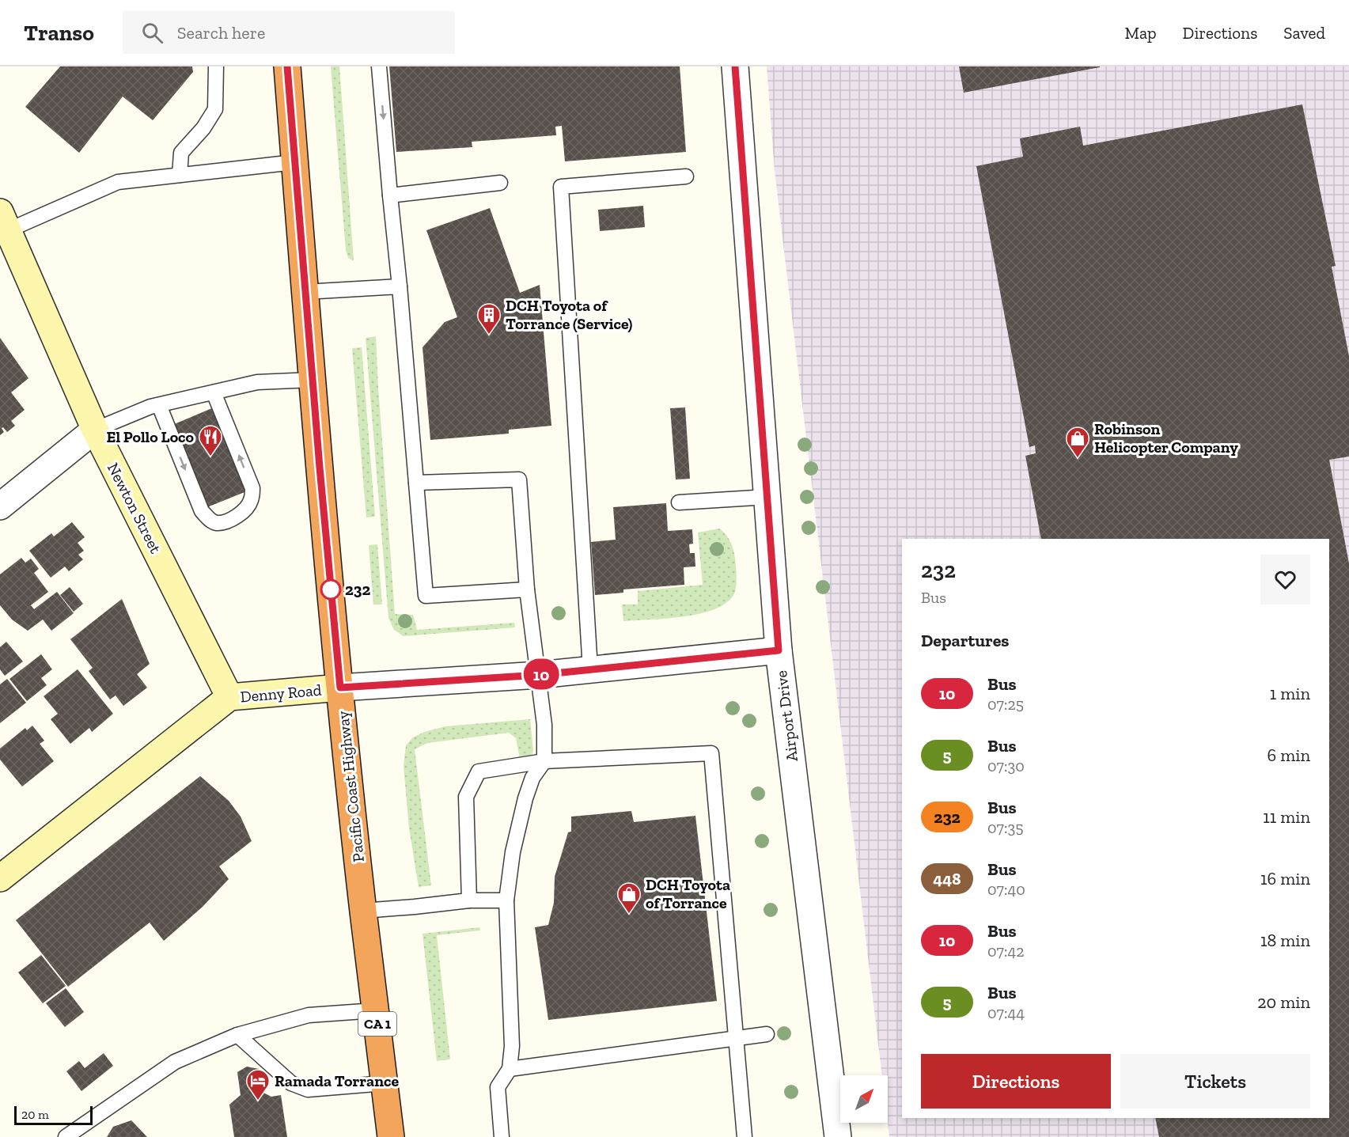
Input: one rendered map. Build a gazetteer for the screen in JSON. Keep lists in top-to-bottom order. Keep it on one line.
{"streets":{"highway":["Pacific Coast Highway","CA 1"],"street":["Newton Street","Denny Road","Airport Drive"]},"crossings":[["Newton Street","Denny Road"],["Denny Road","Airport Drive"],["Denny Road","Pacific Coast Highway"]],"places":{"building":["DCH Toyota of Torrance (Service)"],"restaurant":["El Pollo Loco"],"shop":["Robinson Helicopter Company","DCH Toyota of Torrance"],"other":["232"],"hotel":["Ramada Torrance"]},"lines":["bus line 10"],"scale_bar":"20 m","north":"top right","page":{"header":"Transo","search":"Search here","nav":["Map","Directions","Saved"],"on_map":"10","heading":[["232","Bus"],"Departures"],"list":[{"mark":"10","name":"Bus","note":"07:25","value":"1 min"},{"mark":"5","name":"Bus","note":"07:30","value":"6 min"},{"mark":"232","name":"Bus","note":"07:35","value":"11 min"},{"mark":"448","name":"Bus","note":"07:40","value":"16 min"},{"mark":"10","name":"Bus","note":"07:42","value":"18 min"},{"mark":"5","name":"Bus","note":"07:44","value":"20 min"}],"buttons":["Directions","Tickets"],"scale":"20 m"}}
